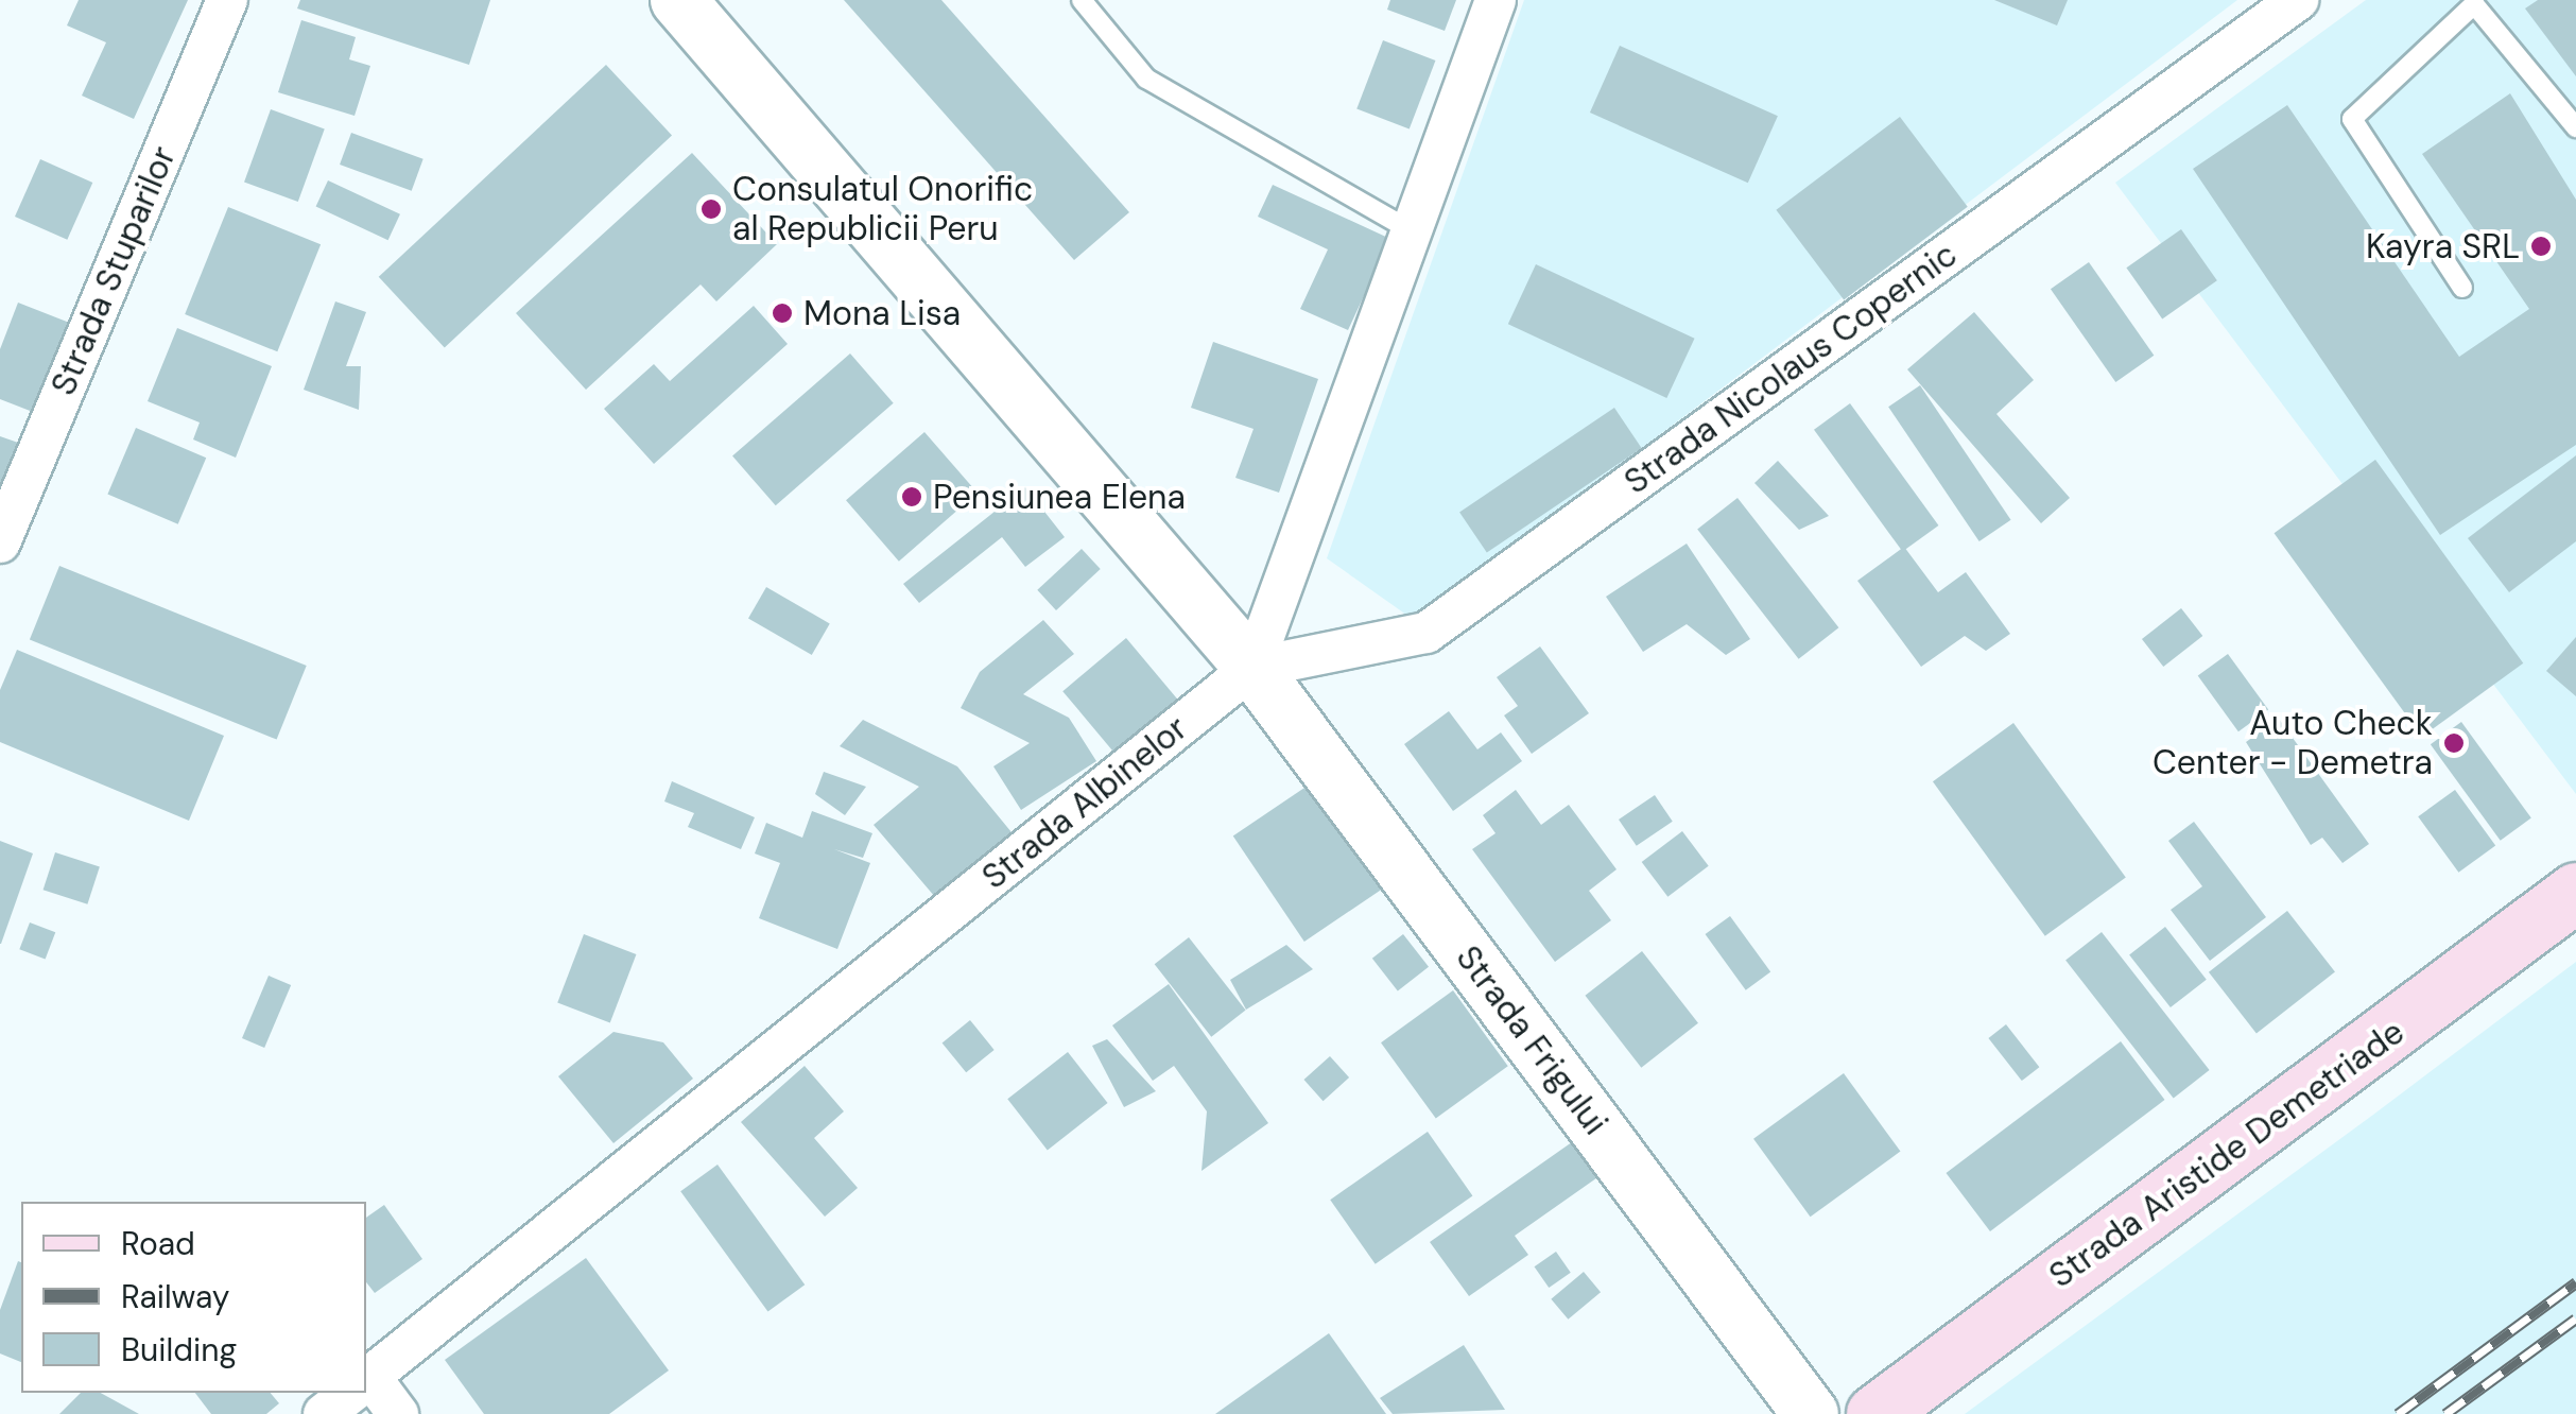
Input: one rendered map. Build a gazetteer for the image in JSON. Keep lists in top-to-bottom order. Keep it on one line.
{"streets":{"main road":["Strada Frigului","Strada Aristide Demetriade"],"street":["Strada Stuparilor","Strada Nicolaus Copernic","Strada Albinelor"]},"crossings":[["Strada Nicolaus Copernic","Strada Albinelor"],["Strada Nicolaus Copernic","Strada Frigului"],["Strada Albinelor","Strada Frigului"]],"places":["Consulatul Onorific al Republicii Peru","Kayra SRL","Mona Lisa","Pensiunea Elena","Auto Check Center - Demetra"],"legend":["Road","Railway","Building"]}
